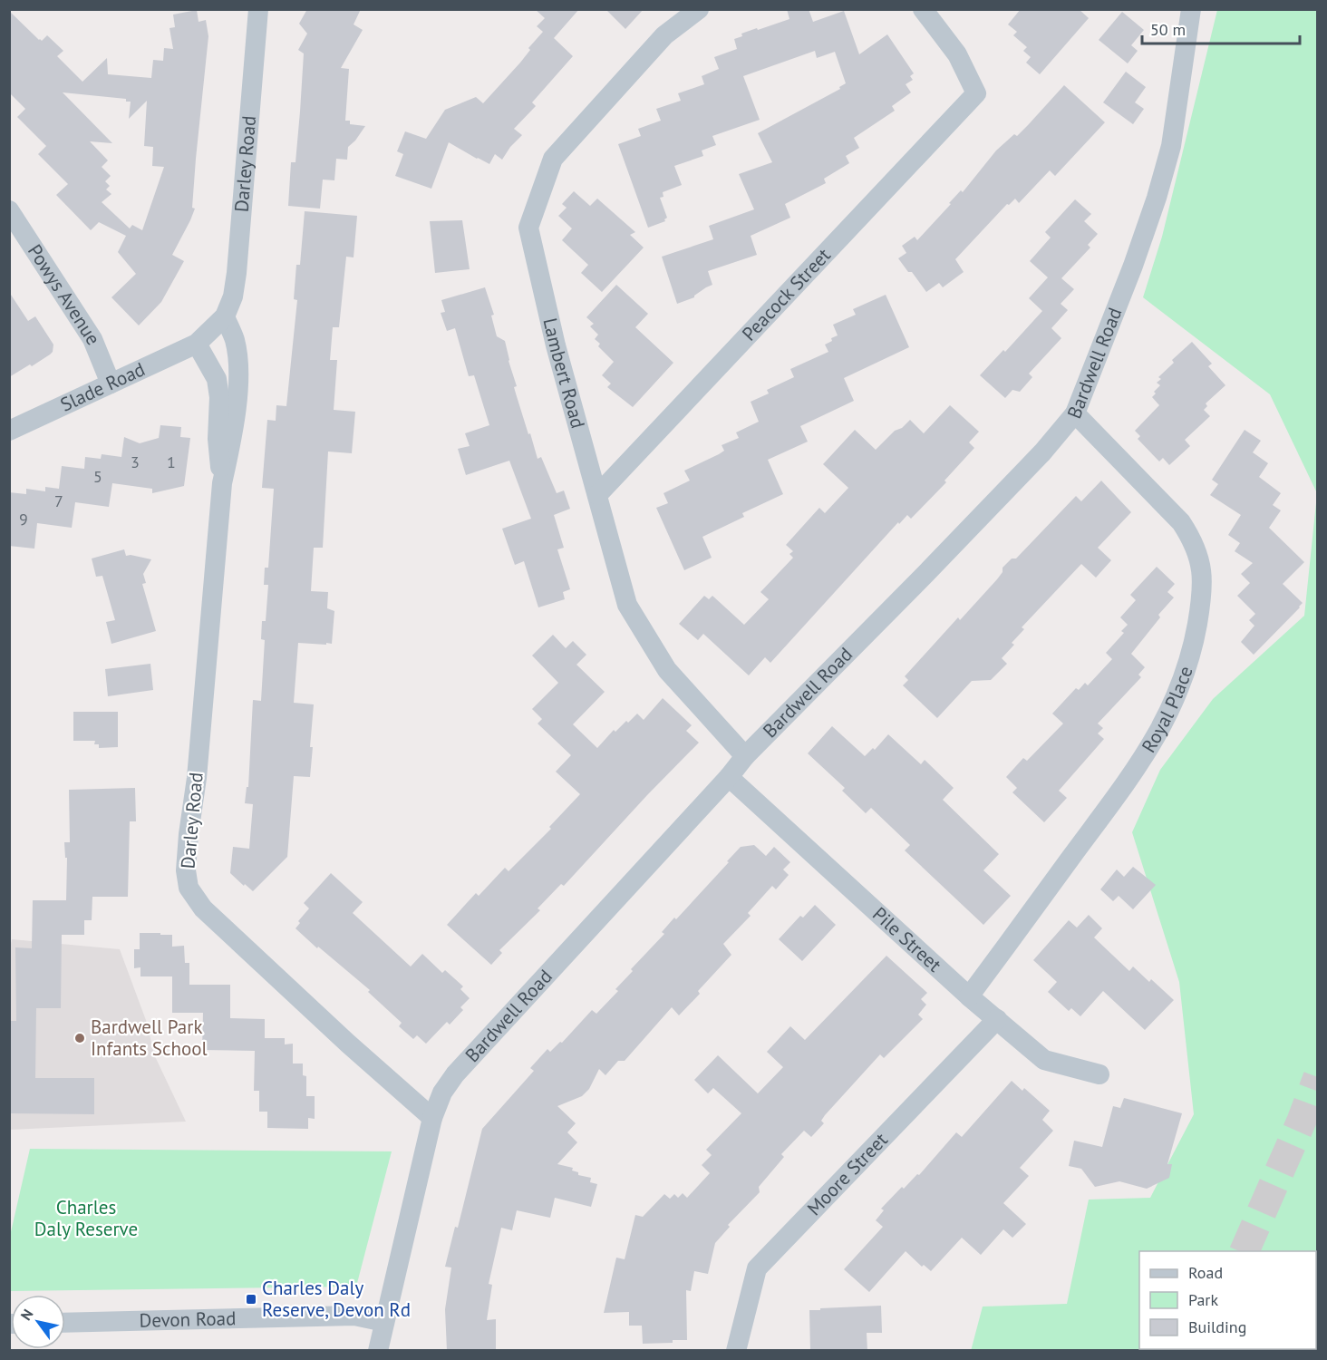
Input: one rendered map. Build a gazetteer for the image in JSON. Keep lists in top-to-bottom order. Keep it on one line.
{"streets":{"street":["Darley Road","Peacock Street","Powys Avenue","Bardwell Road","Lambert Road","Slade Road","Royal Place","Pile Street","Moore Street","Devon Road"]},"crossings":[["Darley Road","Bardwell Road"],["Darley Road","Slade Road"],["Peacock Street","Lambert Road"],["Powys Avenue","Slade Road"],["Bardwell Road","Lambert Road"],["Bardwell Road","Royal Place"],["Bardwell Road","Pile Street"],["Bardwell Road","Devon Road"],["Royal Place","Pile Street"],["Pile Street","Moore Street"]],"parks":["Charles Daly Reserve"],"places":{"other":["Bardwell Park Infants School"],"transit":["Charles Daly Reserve, Devon Rd"]},"house_numbers":["3","1","5","7","9"],"legend":["Road","Park","Building"],"scale_bar":"50 m","north":"top left"}
